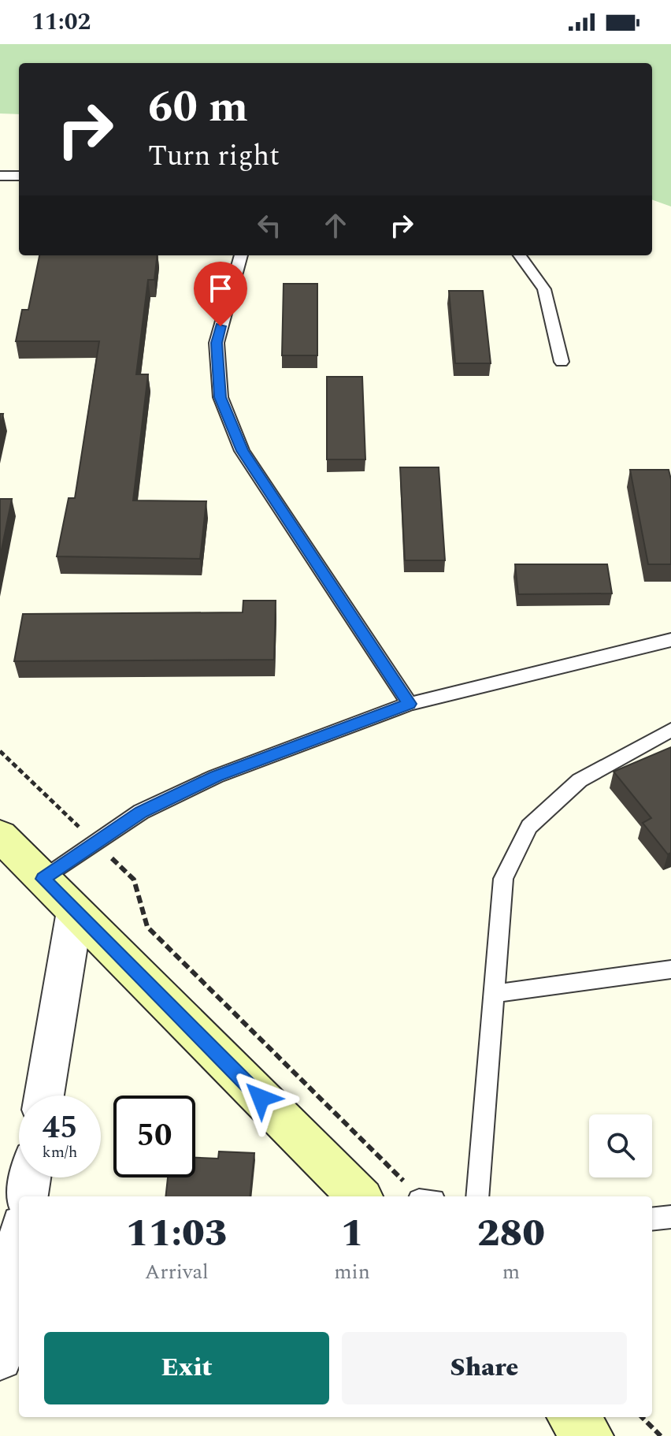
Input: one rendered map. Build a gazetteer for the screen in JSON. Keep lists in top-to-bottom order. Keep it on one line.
{"page":{"status":"11:02","turn":["60 m","Turn right"],"speed":"45 km/h","limit":"50","eta":["11:03","Arrival","1","min","280","m"],"buttons":["Exit","Share"]}}
